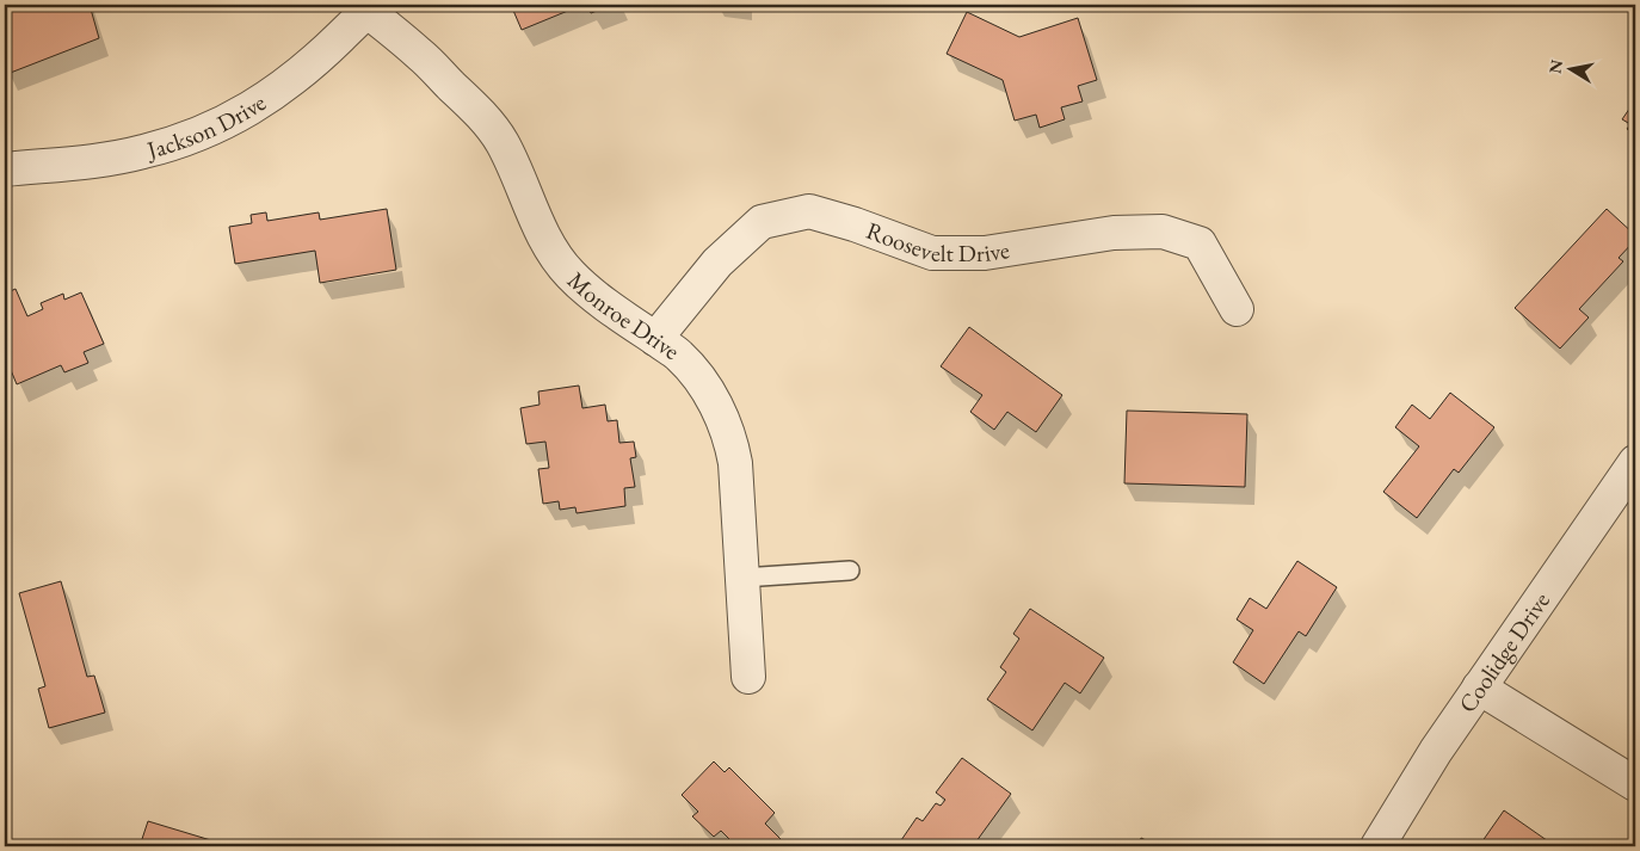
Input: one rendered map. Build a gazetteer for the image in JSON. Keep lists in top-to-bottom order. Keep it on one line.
{"streets":{"street":["Jackson Drive","Roosevelt Drive","Monroe Drive","Coolidge Drive"]},"crossings":[["Jackson Drive","Monroe Drive"],["Roosevelt Drive","Monroe Drive"]],"north":"left"}
